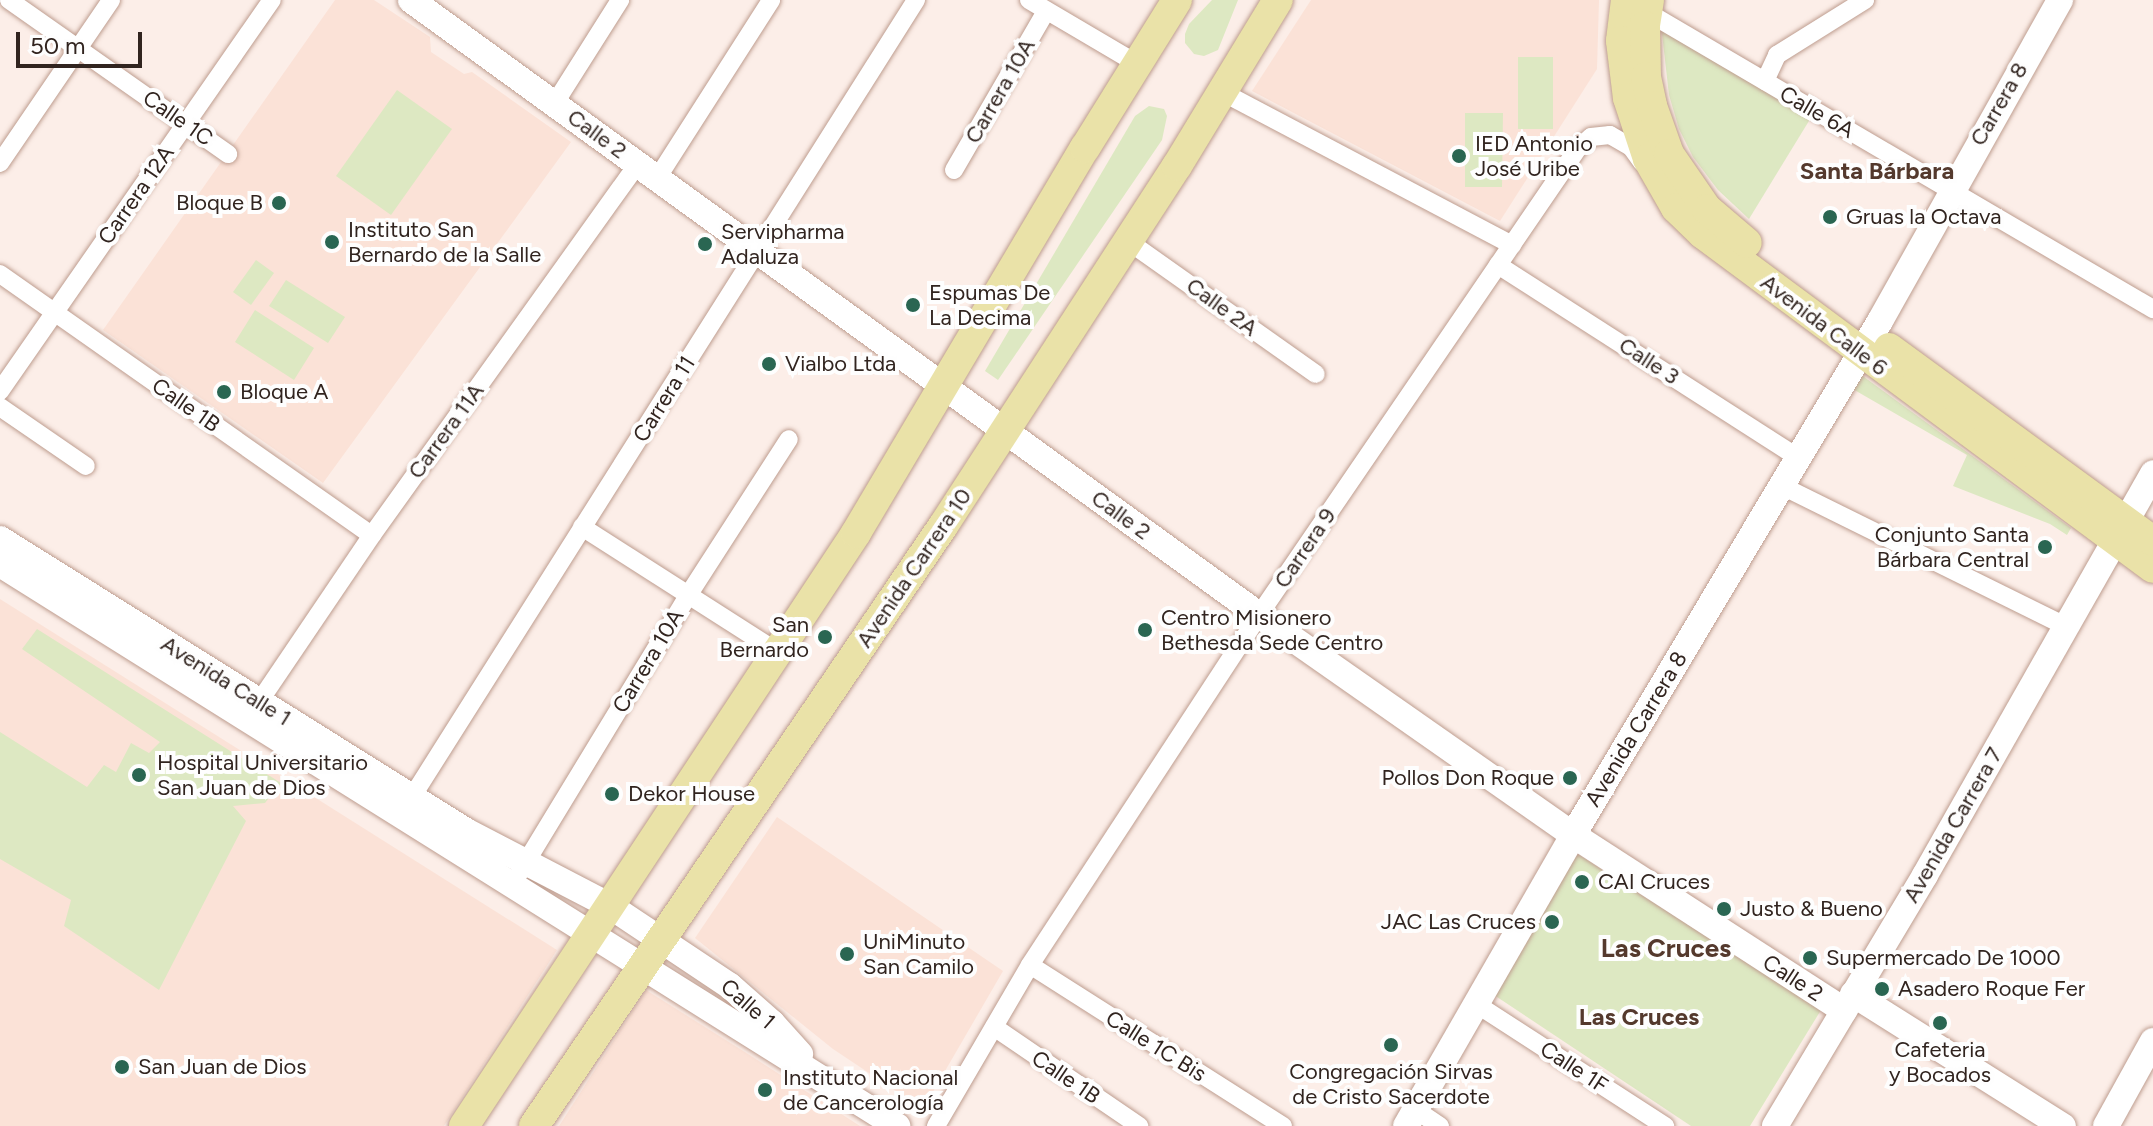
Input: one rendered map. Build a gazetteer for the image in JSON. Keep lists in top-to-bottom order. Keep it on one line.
{"streets":{"main road":["Carrera 8","Calle 2","Avenida Calle 6","Avenida Carrera 10","Avenida Calle 1","Avenida Carrera 8","Avenida Carrera 7","Calle 1"],"street":["Carrera 10A","Calle 6A","Calle 1C","Carrera 12A","Calle 2A","Calle 3","Carrera 11","Calle 1B","Carrera 11A","Carrera 9","Calle 1C Bis","Calle 1F"]},"crossings":[["Carrera 10A","Avenida Calle 1"],["Carrera 8","Calle 6A"],["Carrera 8","Avenida Calle 6"],["Carrera 8","Avenida Carrera 8"],["Calle 6A","Avenida Calle 6"],["Calle 1C","Carrera 12A"],["Calle 2","Carrera 11"],["Calle 2","Carrera 11A"],["Calle 2","Carrera 9"],["Calle 2","Avenida Carrera 10"],["Calle 2","Avenida Carrera 8"],["Calle 2","Avenida Carrera 7"],["Carrera 12A","Calle 1B"],["Calle 2A","Avenida Carrera 10"],["Avenida Calle 6","Carrera 9"],["Avenida Calle 6","Avenida Carrera 8"],["Avenida Calle 6","Avenida Carrera 7"],["Calle 3","Carrera 9"],["Calle 3","Avenida Carrera 8"],["Carrera 11","Avenida Calle 1"],["Calle 1B","Carrera 11A"],["Calle 1B","Carrera 9"],["Carrera 11A","Avenida Calle 1"],["Carrera 9","Calle 1C Bis"],["Avenida Carrera 10","Avenida Calle 1"],["Avenida Carrera 10","Calle 1"],["Avenida Calle 1","Calle 1"],["Avenida Carrera 8","Calle 1F"]],"districts":["Santa Bárbara","Las Cruces","Las Cruces"],"places":["IED Antonio José Uribe","Bloque B","Gruas la Octava","Instituto San Bernardo de la Salle","Servipharma Adaluza","Espumas De La Decima","Vialbo Ltda","Bloque A","Conjunto Santa Bárbara Central","Centro Misionero Bethesda Sede Centro","San Bernardo","Hospital Universitario San Juan de Dios","Pollos Don Roque","Dekor House","CAI Cruces","Justo & Bueno","JAC Las Cruces","UniMinuto San Camilo","Supermercado De 1000","Asadero Roque Fer","Cafeteria y Bocados","Congregación Sirvas de Cristo Sacerdote","San Juan de Dios","Instituto Nacional de Cancerología"],"scale_bar":"50 m"}
